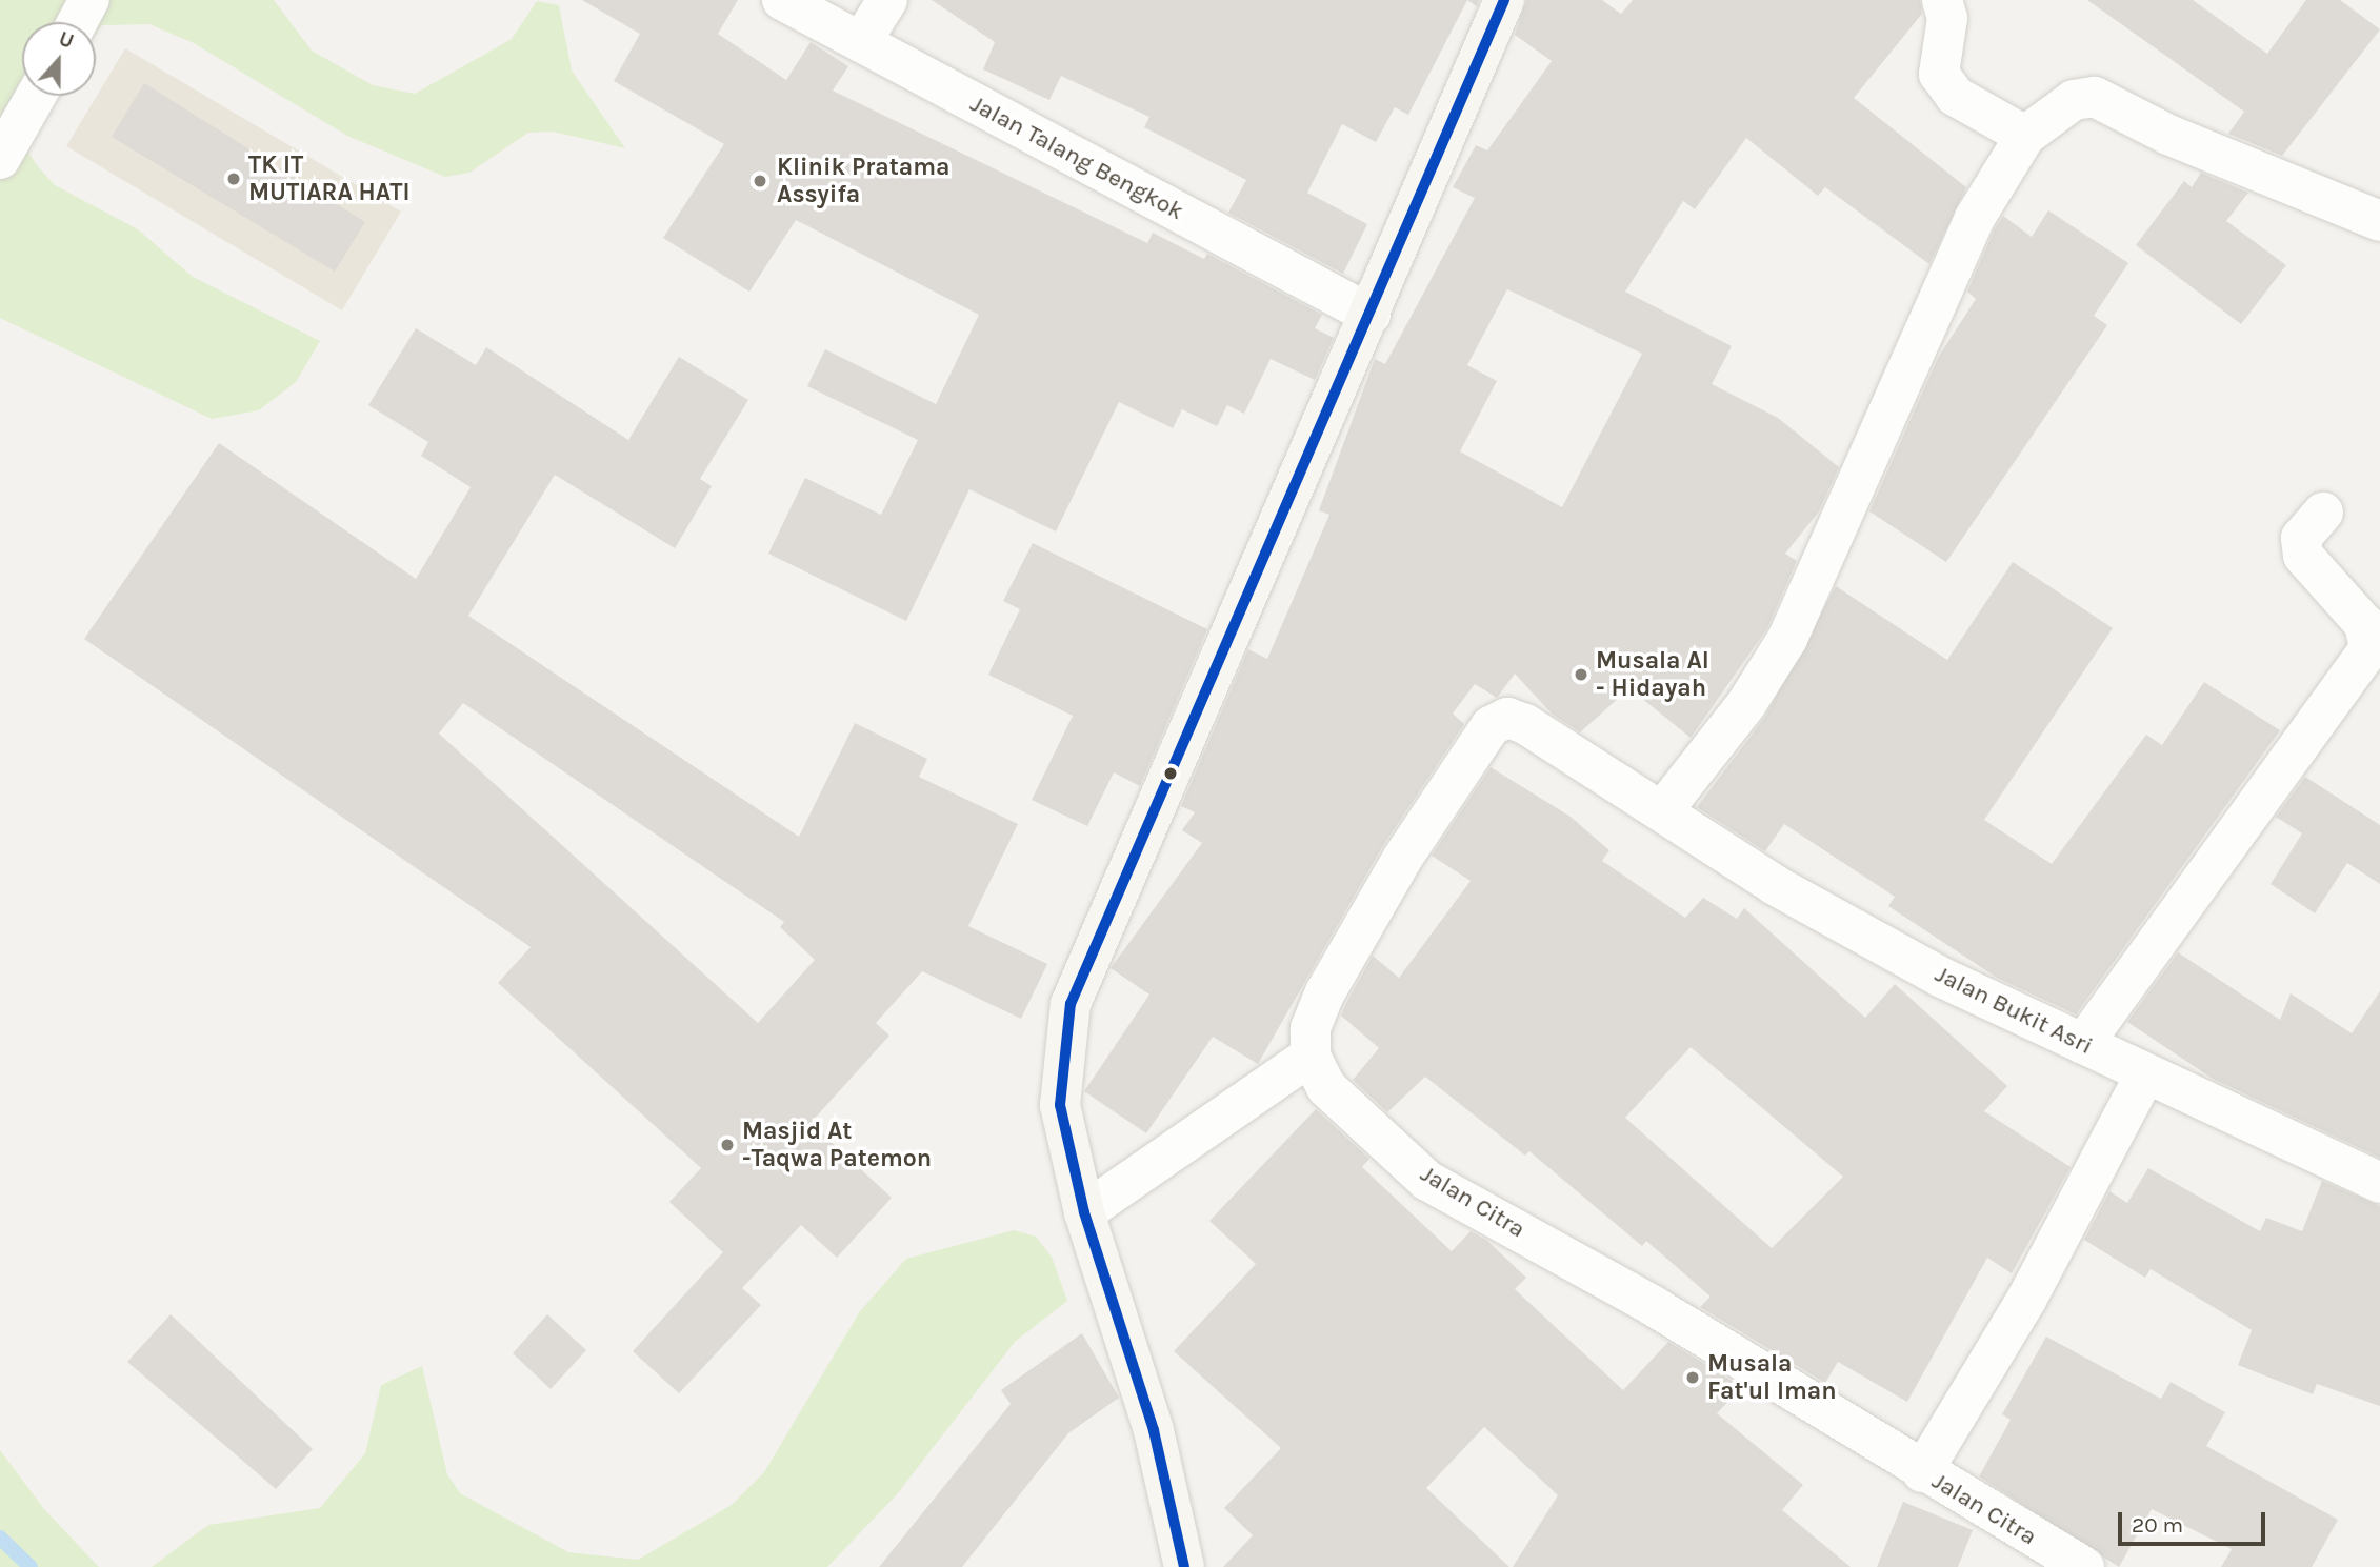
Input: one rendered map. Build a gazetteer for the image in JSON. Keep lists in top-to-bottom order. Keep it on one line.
{"streets":{"street":["Jalan Talang Bengkok","Jalan Bukit Asri","Jalan Citra"]},"places":["TK IT MUTIARA HATI","Klinik Pratama Assyifa","Musala Al - Hidayah","Masjid At -Taqwa Patemon","Musala Fat'ul Iman"],"scale_bar":"20 m","north":"top"}
